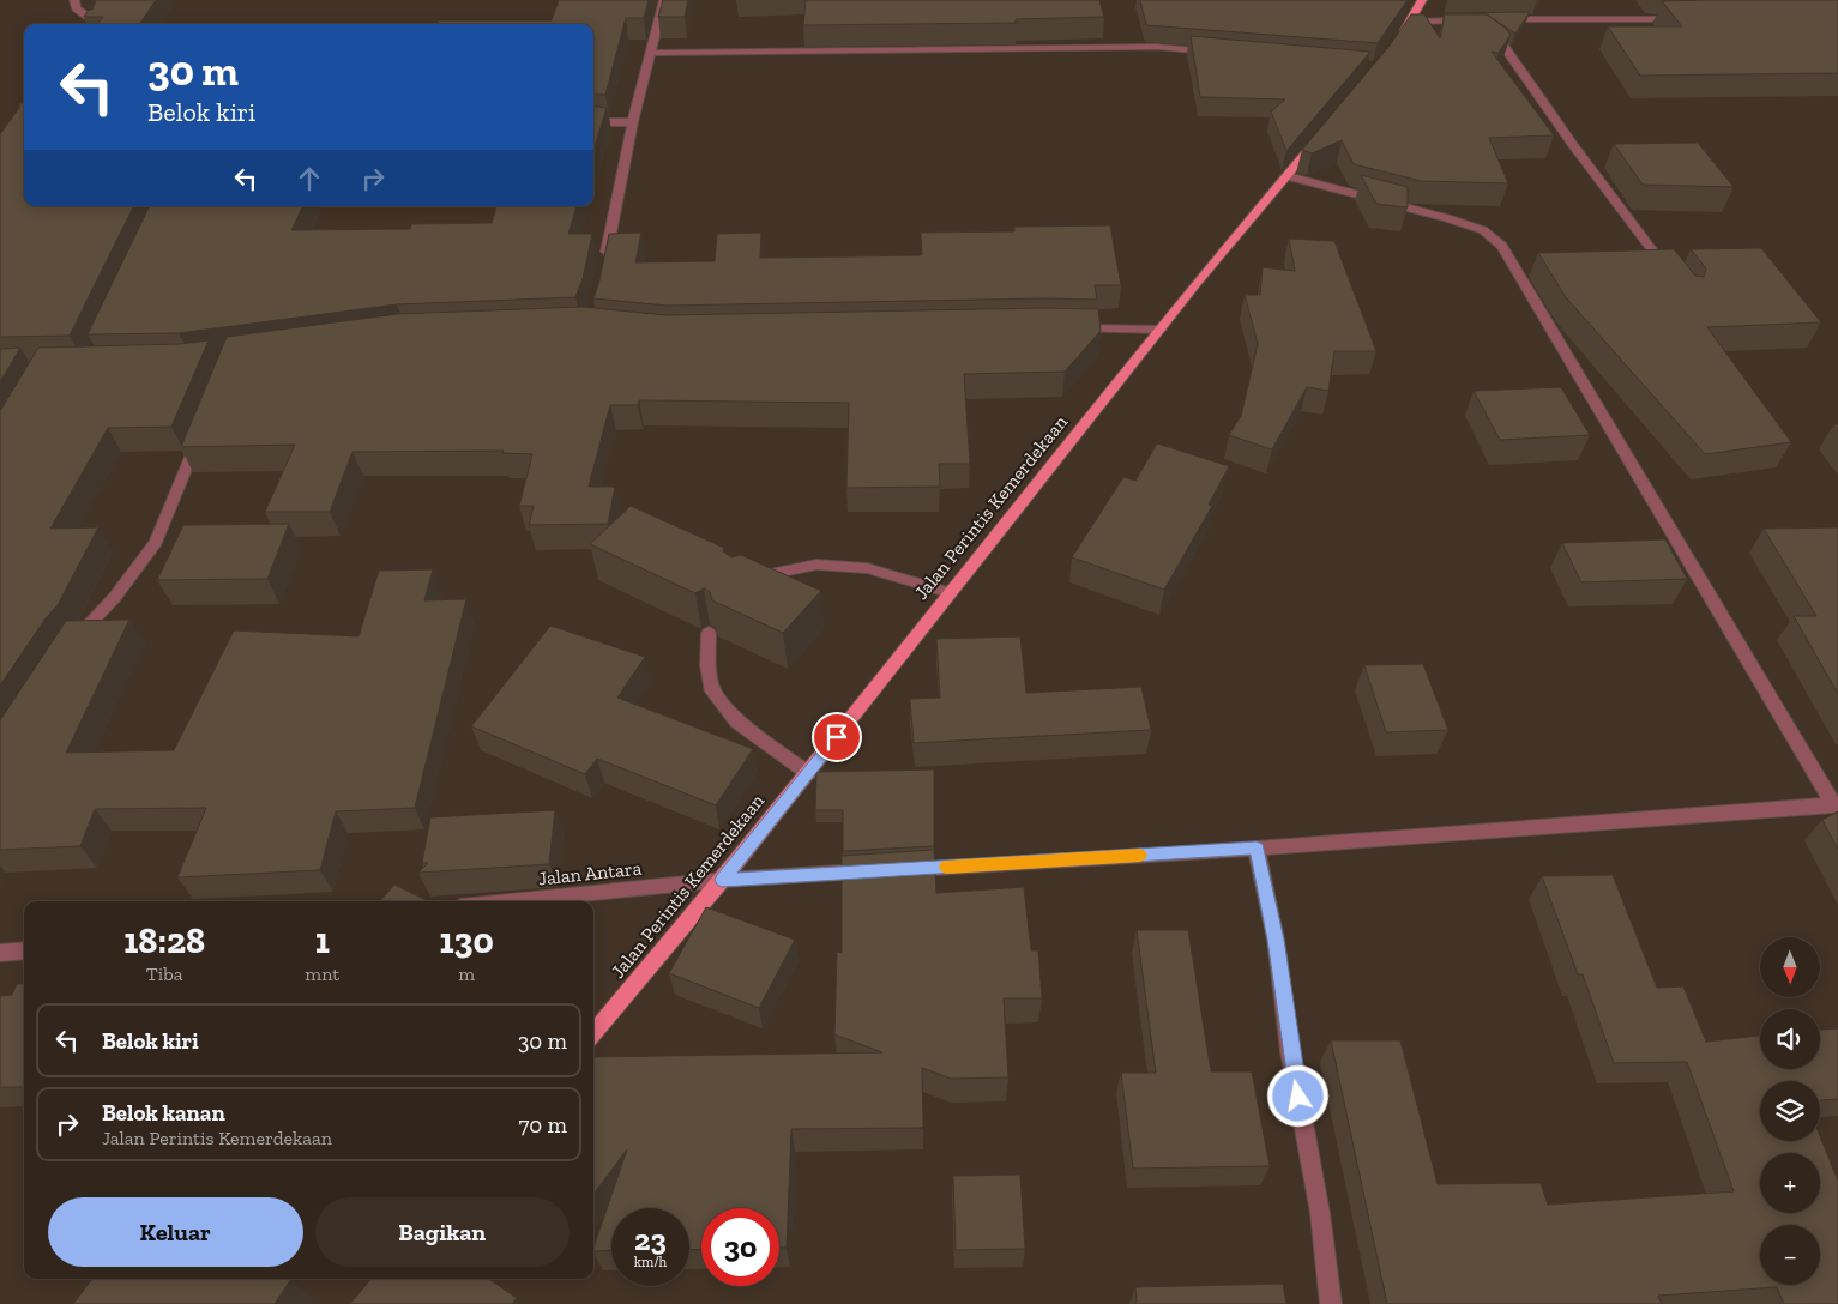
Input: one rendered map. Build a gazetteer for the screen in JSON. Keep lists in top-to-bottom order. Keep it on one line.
{"streets":{"main road":["Jalan Perintis Kemerdekaan"],"street":["Jalan Antara"]},"crossings":[["Jalan Perintis Kemerdekaan","Jalan Antara"]],"north":"bottom","page":{"turn":["30 m","Belok kiri"],"eta":["18:28","Tiba","1","mnt","130","m"],"map_buttons":["+","−"],"list":[{"name":"Belok kiri","value":"30 m"},{"name":"Belok kanan","note":"Jalan Perintis Kemerdekaan","value":"70 m"}],"buttons":["Keluar","Bagikan"],"speed":"23 km/h","limit":"30"}}
